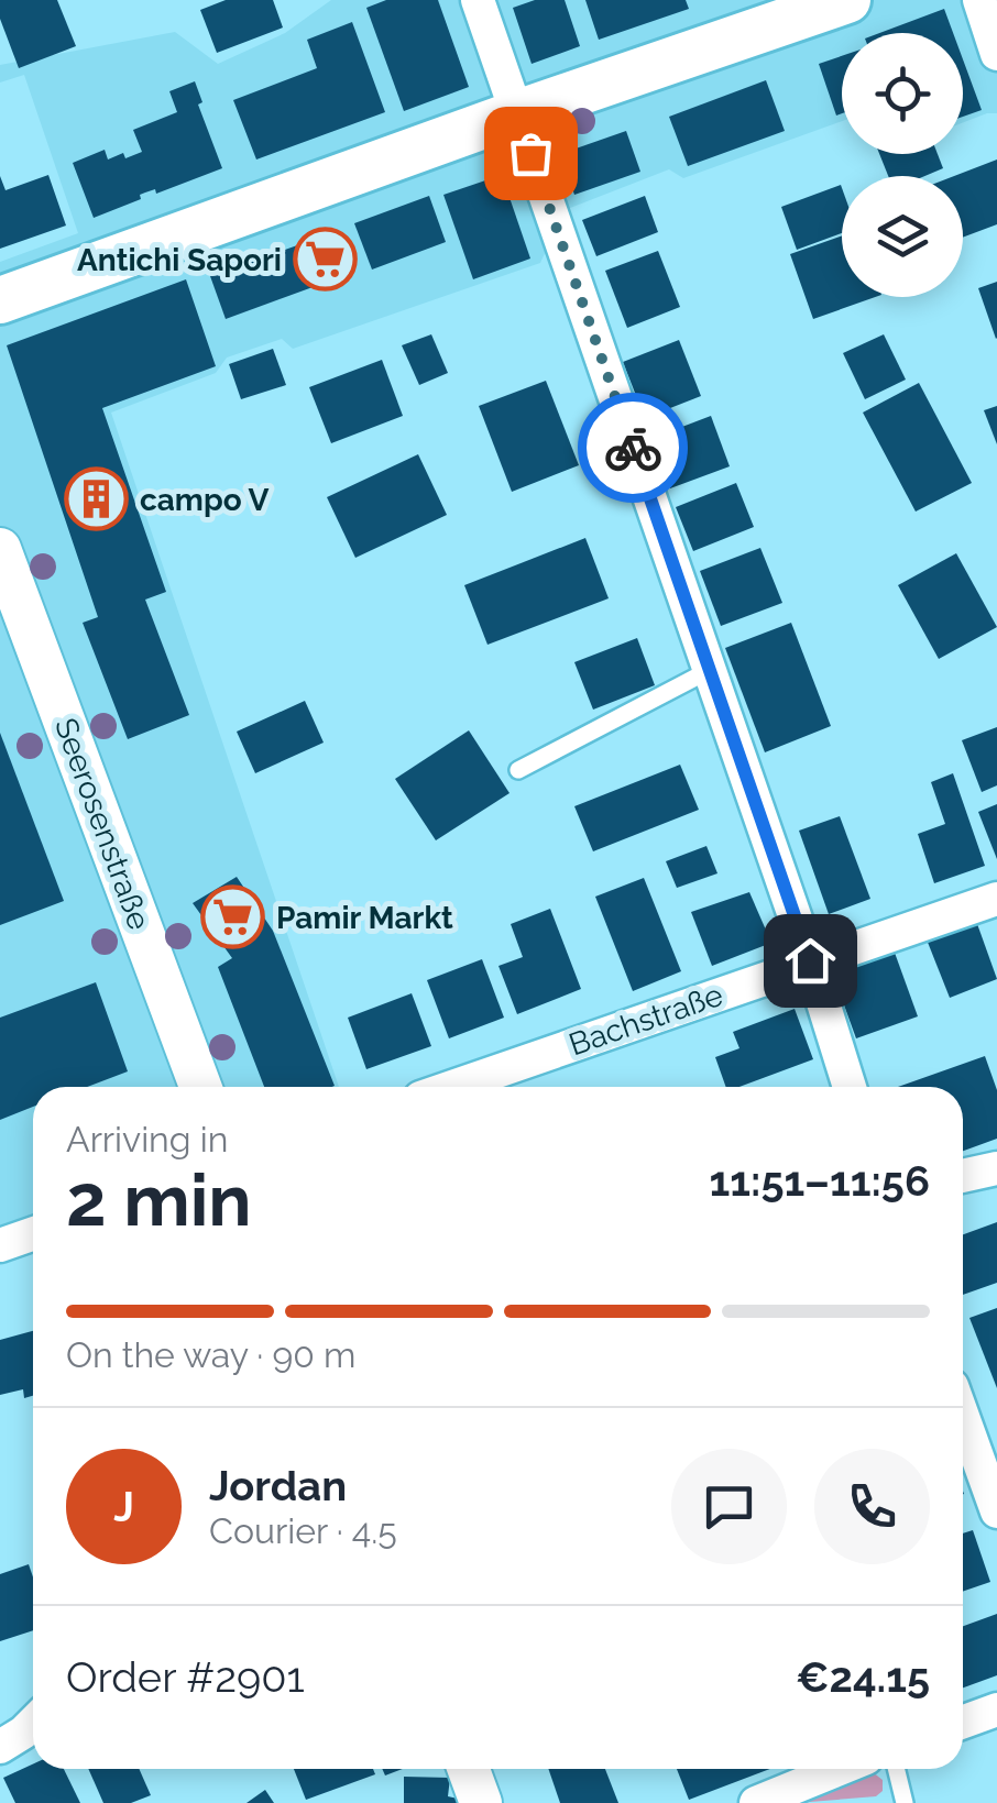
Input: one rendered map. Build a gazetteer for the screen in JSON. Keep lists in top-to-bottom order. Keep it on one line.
{"streets":{"street":["Seerosenstraße","Bachstraße"]},"places":{"supermarket":["Antichi Sapori","Pamir Markt"],"building":["campo V"]},"page":{"heading":["2 min","Arriving in","11:51–11:56"],"panel":["Jordan","Courier · 4.5","Order #2901","€24.15"],"bar":"On the way · 90 m","round":"J"}}
